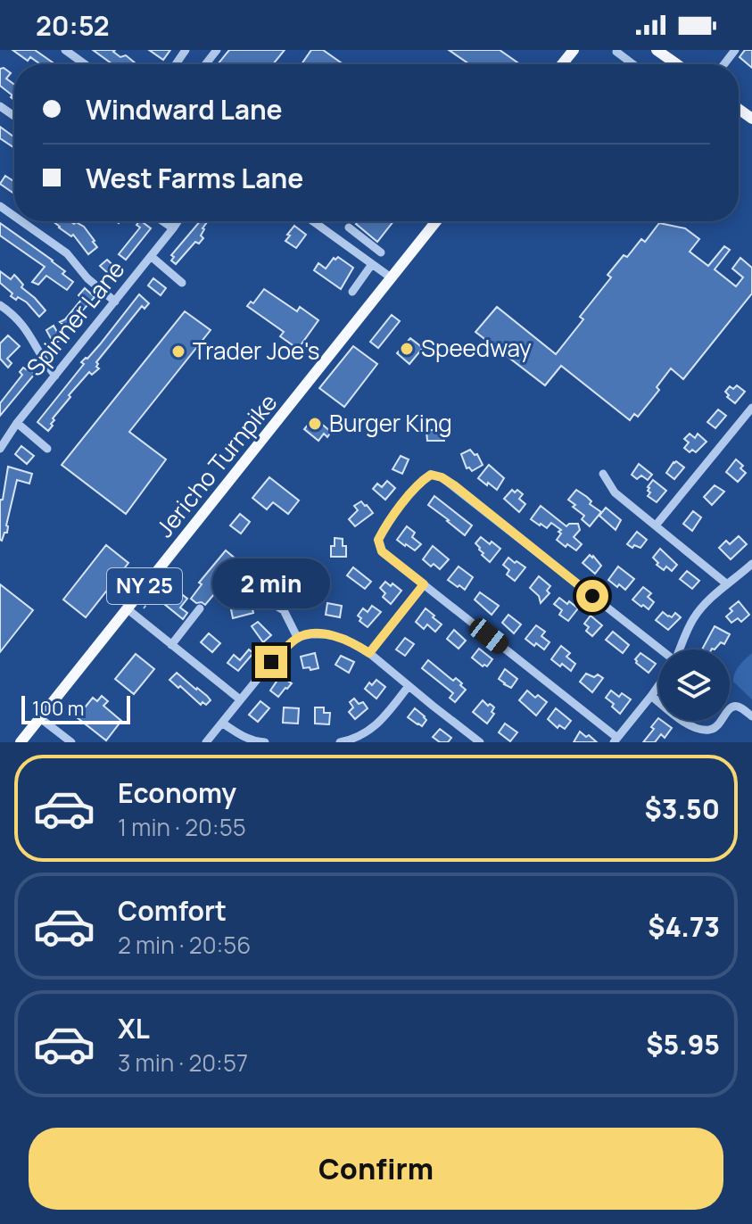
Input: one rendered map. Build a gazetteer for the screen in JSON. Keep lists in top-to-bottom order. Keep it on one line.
{"streets":{"main road":["Jericho Turnpike","NY 25"],"street":["Spinner Lane"]},"places":["Speedway","Trader Joe's","Burger King"],"scale_bar":"100 m","page":{"status":"20:52","banner":["Windward Lane","West Farms Lane"],"bubble":"2 min","scale":"100 m","list":[{"name":"Economy","note":"1 min · 20:55","value":"$3.50"},{"name":"Comfort","note":"2 min · 20:56","value":"$4.73"},{"name":"XL","note":"3 min · 20:57","value":"$5.95"}],"buttons":"Confirm"}}
